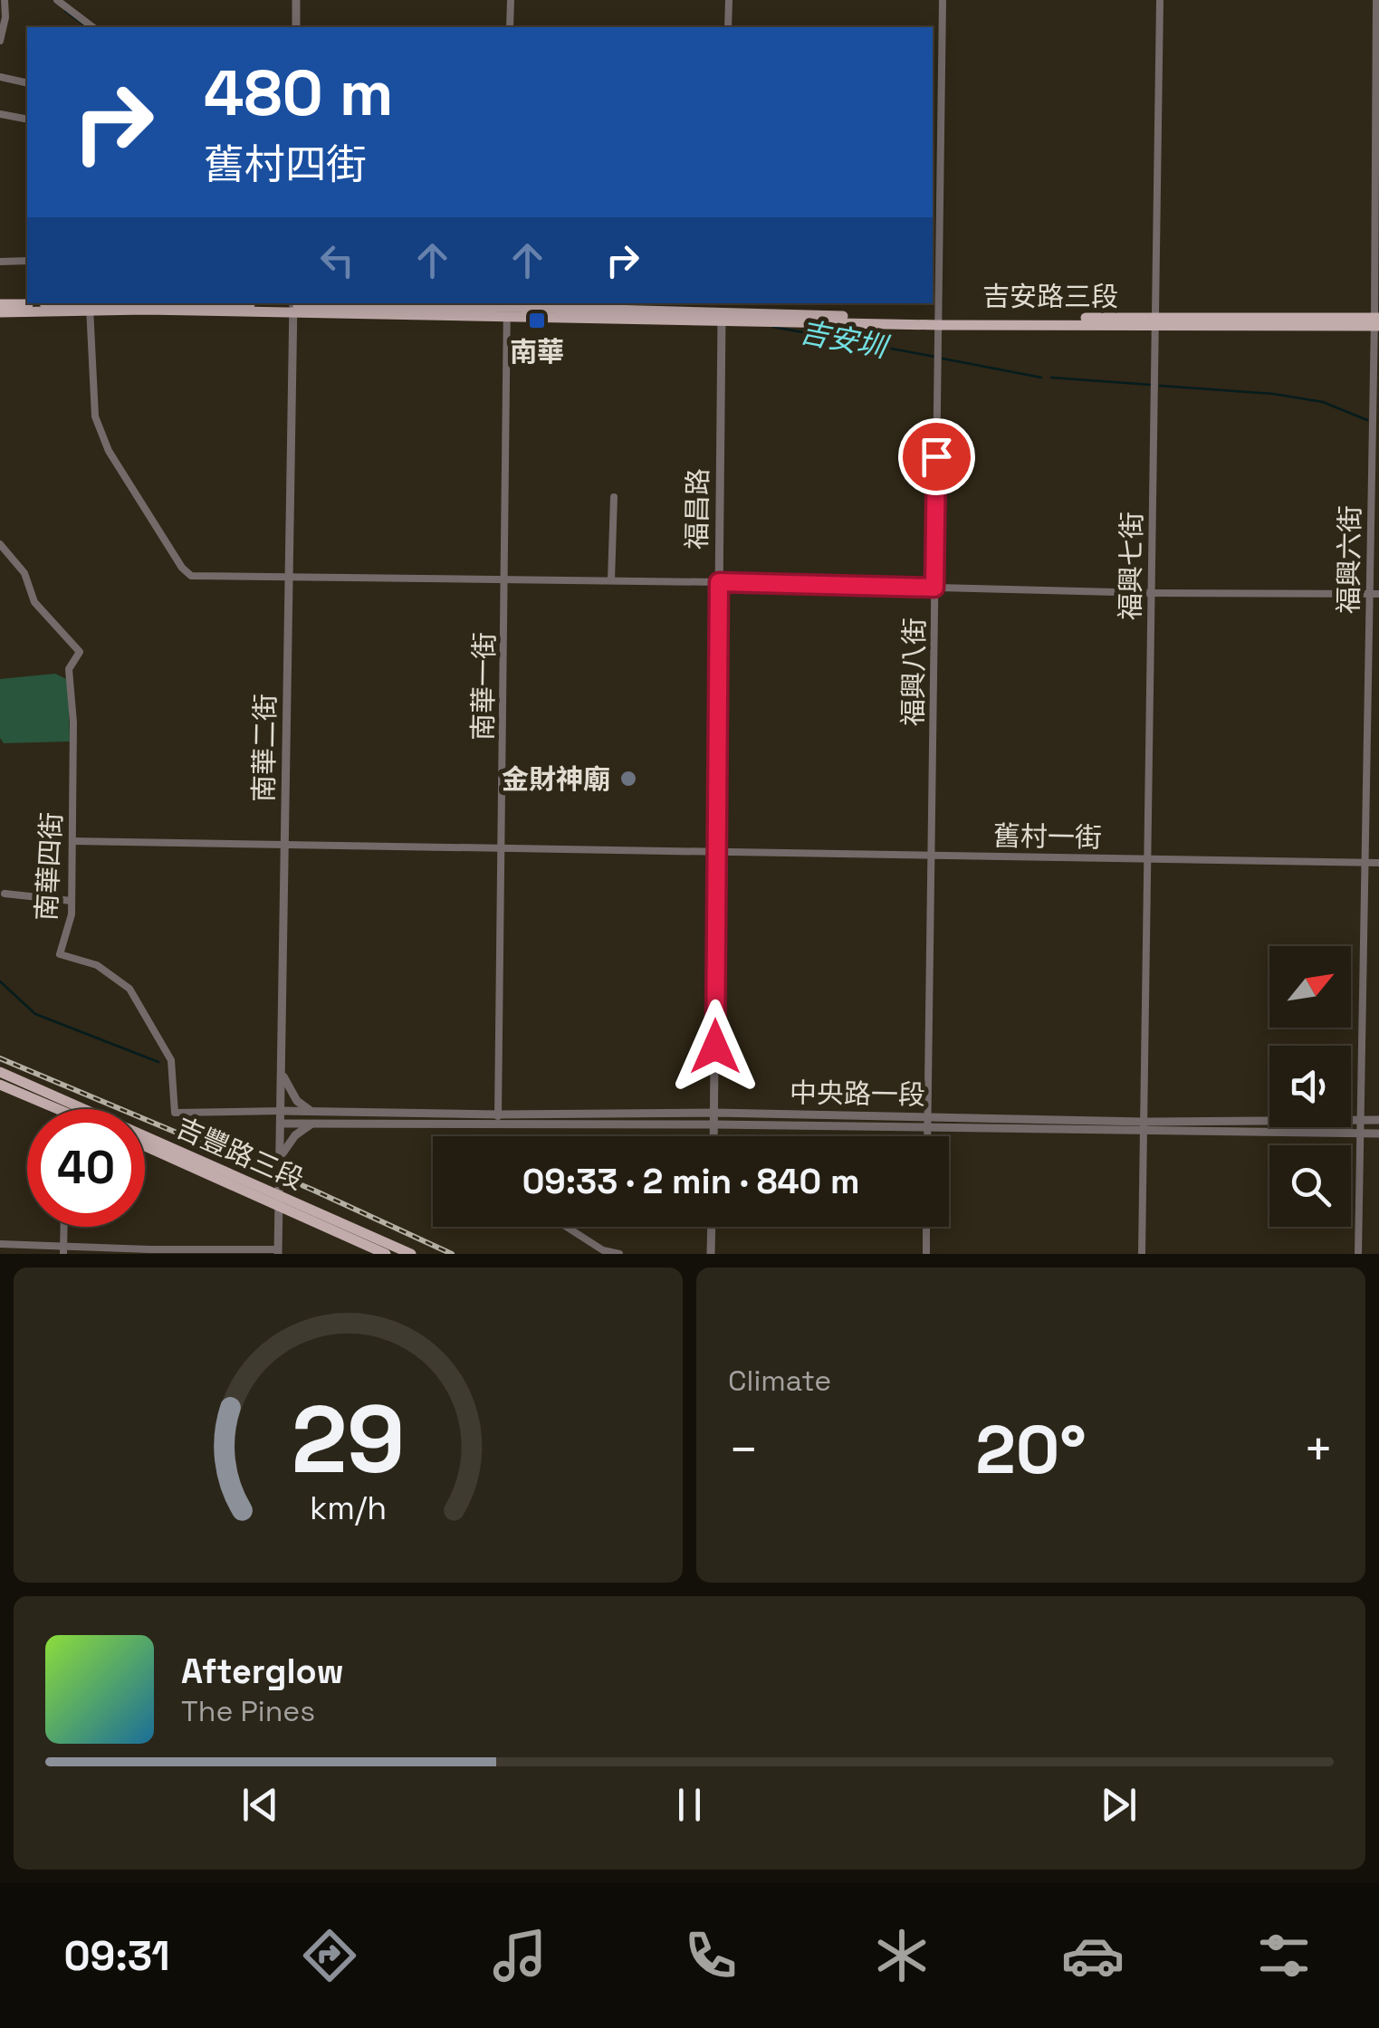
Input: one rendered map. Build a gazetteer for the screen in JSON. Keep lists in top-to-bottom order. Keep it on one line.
{"streets":{"main road":["吉安路三段","吉豐路三段"],"street":["福昌路","福興六街","福興七街","福興八街","南華一街","南華二街","舊村一街","南華四街","中央路一段"]},"crossings":[["吉安路三段","福昌路"],["吉安路三段","福興六街"],["吉安路三段","福興七街"],["吉安路三段","福興八街"],["吉安路三段","南華一街"],["吉安路三段","南華二街"],["福昌路","舊村一街"],["福昌路","中央路一段"],["福興六街","舊村一街"],["福興六街","中央路一段"],["福興七街","舊村一街"],["福興七街","中央路一段"],["福興八街","舊村一街"],["福興八街","中央路一段"],["南華一街","舊村一街"],["南華一街","中央路一段"],["南華二街","舊村一街"],["南華二街","南華四街"],["南華二街","中央路一段"],["南華二街","吉豐路三段"],["舊村一街","南華四街"],["南華四街","中央路一段"]],"water":["吉安圳"],"places":{"transit":["南華"],"other":["金財神廟"]},"north":"top right","page":{"turn":["480 m","舊村四街"],"limit":"40","trip":"09:33 · 2 min · 840 m","tile":"Climate","heat":["−","20°","+"],"song":["Afterglow","The Pines"],"tabs":"09:31","gauge":["29","km/h"]}}
